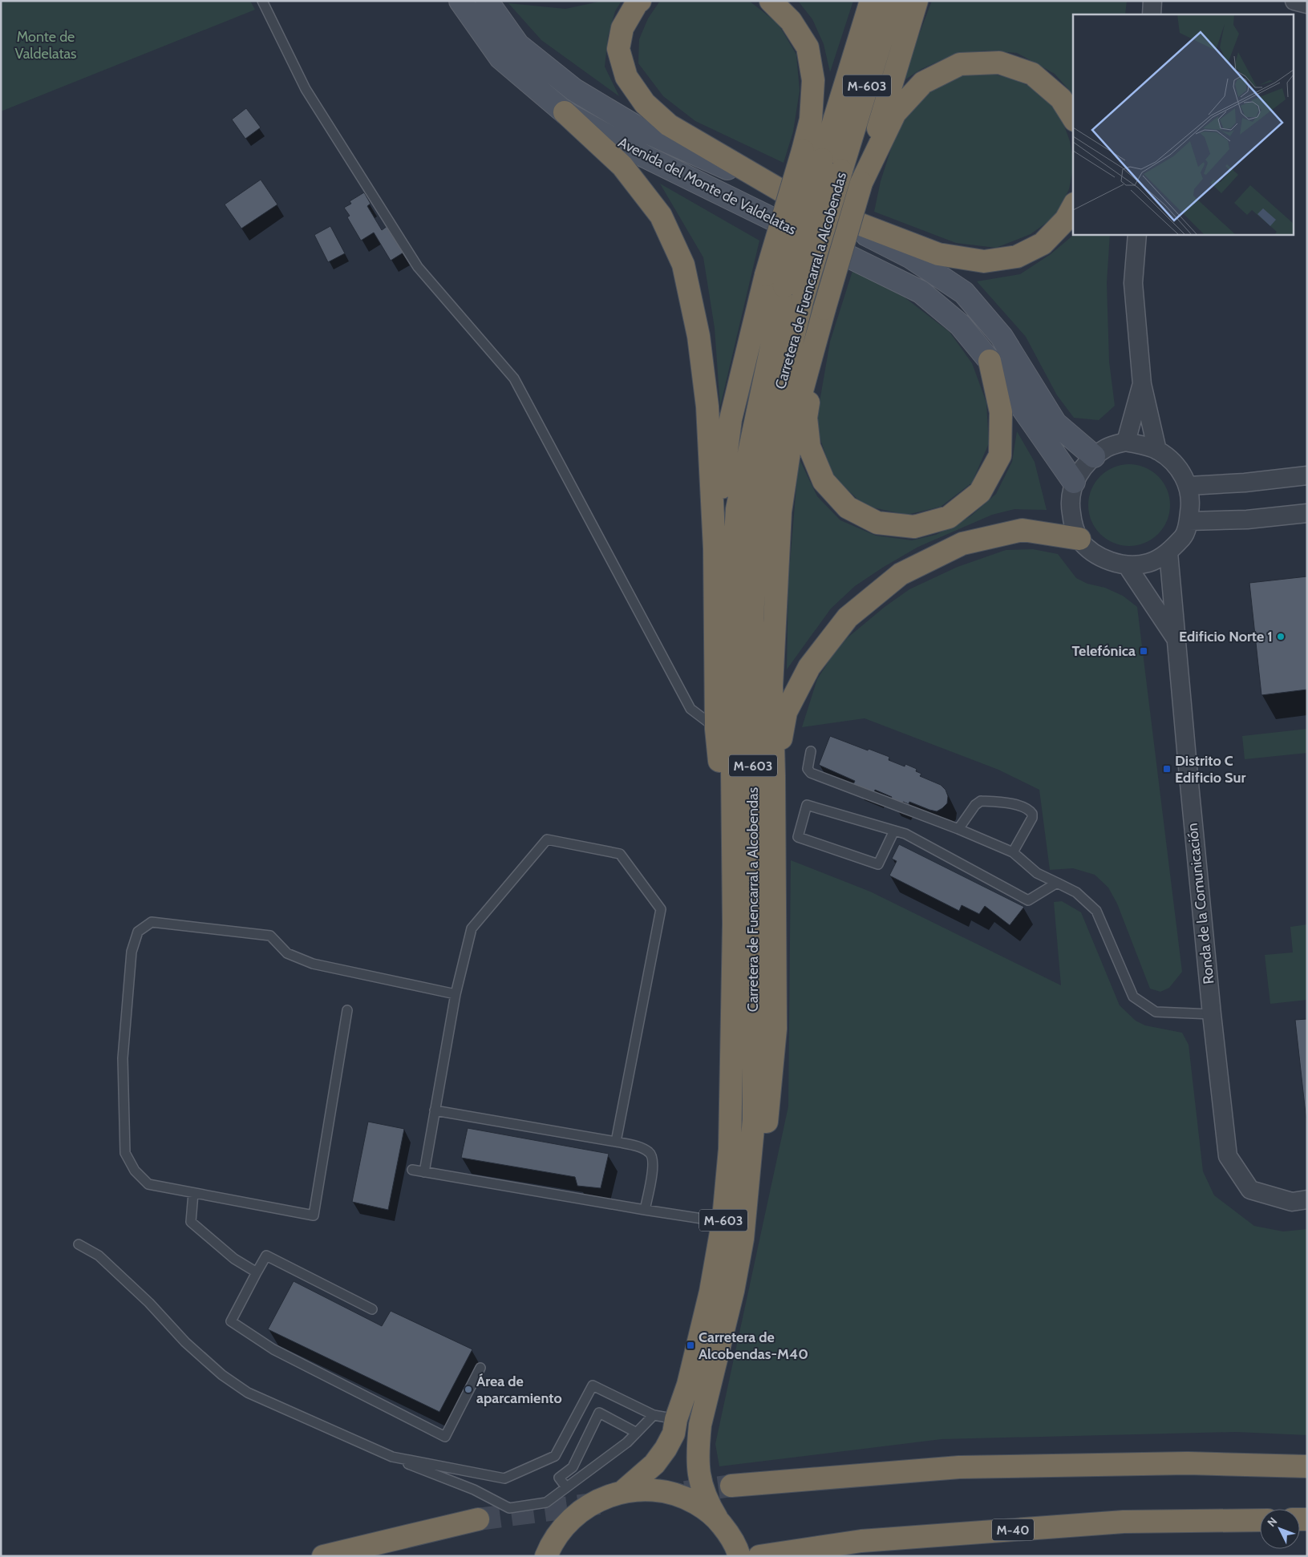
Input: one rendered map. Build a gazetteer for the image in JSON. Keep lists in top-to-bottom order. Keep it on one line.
{"streets":{"highway":["M-603","Carretera de Fuencarral a Alcobendas","M-40"],"street":["Avenida del Monte de Valdelatas","Ronda de la Comunicación"]},"crossings":[["M-603","Carretera de Fuencarral a Alcobendas"],["Avenida del Monte de Valdelatas","Ronda de la Comunicación"]],"parks":["Monte de Valdelatas"],"places":{"other":["Edificio Norte 1","Área de aparcamiento"],"transit":["Telefónica","Distrito C Edificio Sur","Carretera de Alcobendas-M40"]},"north":"top left"}
